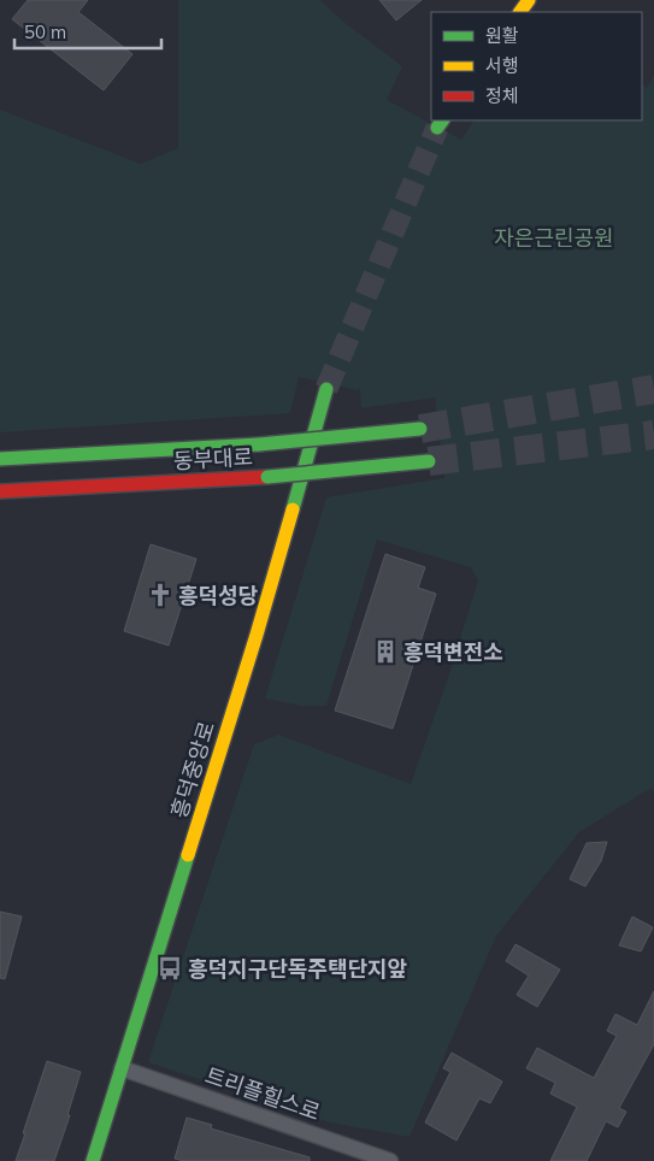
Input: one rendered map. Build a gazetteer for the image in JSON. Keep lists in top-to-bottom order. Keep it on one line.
{"streets":{"main road":["동부대로","흥덕중앙로"],"street":["트리플힐스로"]},"crossings":[["흥덕중앙로","트리플힐스로"]],"parks":["자은근린공원"],"places":{"church":["흥덕성당"],"building":["흥덕변전소"],"bus stop":["흥덕지구단독주택단지앞"]},"legend":["원활","서행","정체"],"scale_bar":"50 m"}
